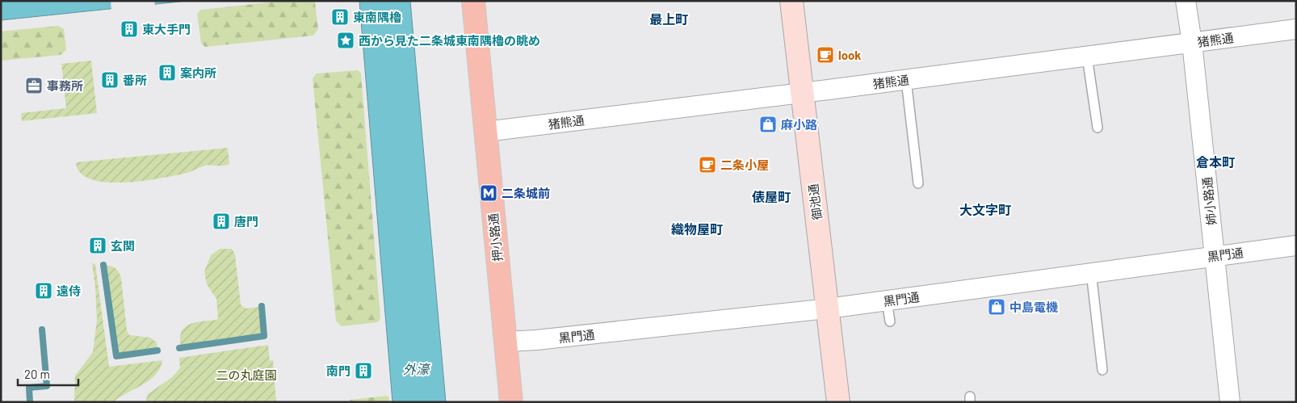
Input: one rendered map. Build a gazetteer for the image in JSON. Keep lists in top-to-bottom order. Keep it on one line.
{"streets":{"main road":["押小路通"],"street":["猪熊通","姉小路通","御池通","黒門通"]},"crossings":[["猪熊通","姉小路通"],["猪熊通","御池通"],["猪熊通","押小路通"],["姉小路通","黒門通"],["御池通","黒門通"],["押小路通","黒門通"]],"districts":["最上町","倉本町","俵屋町","大文字町","織物屋町"],"water":["外濠"],"parks":["二の丸庭園"],"places":{"building":["東南隅櫓","東大手門","案内所","番所","唐門","玄関","遠侍","南門"],"place":["西から見た二条城東南隅櫓の眺め"],"cafe":["look","二条小屋"],"office":["事務所"],"shop":["麻小路","中島電機"],"metro station":["二条城前"]},"scale_bar":"20 m"}
